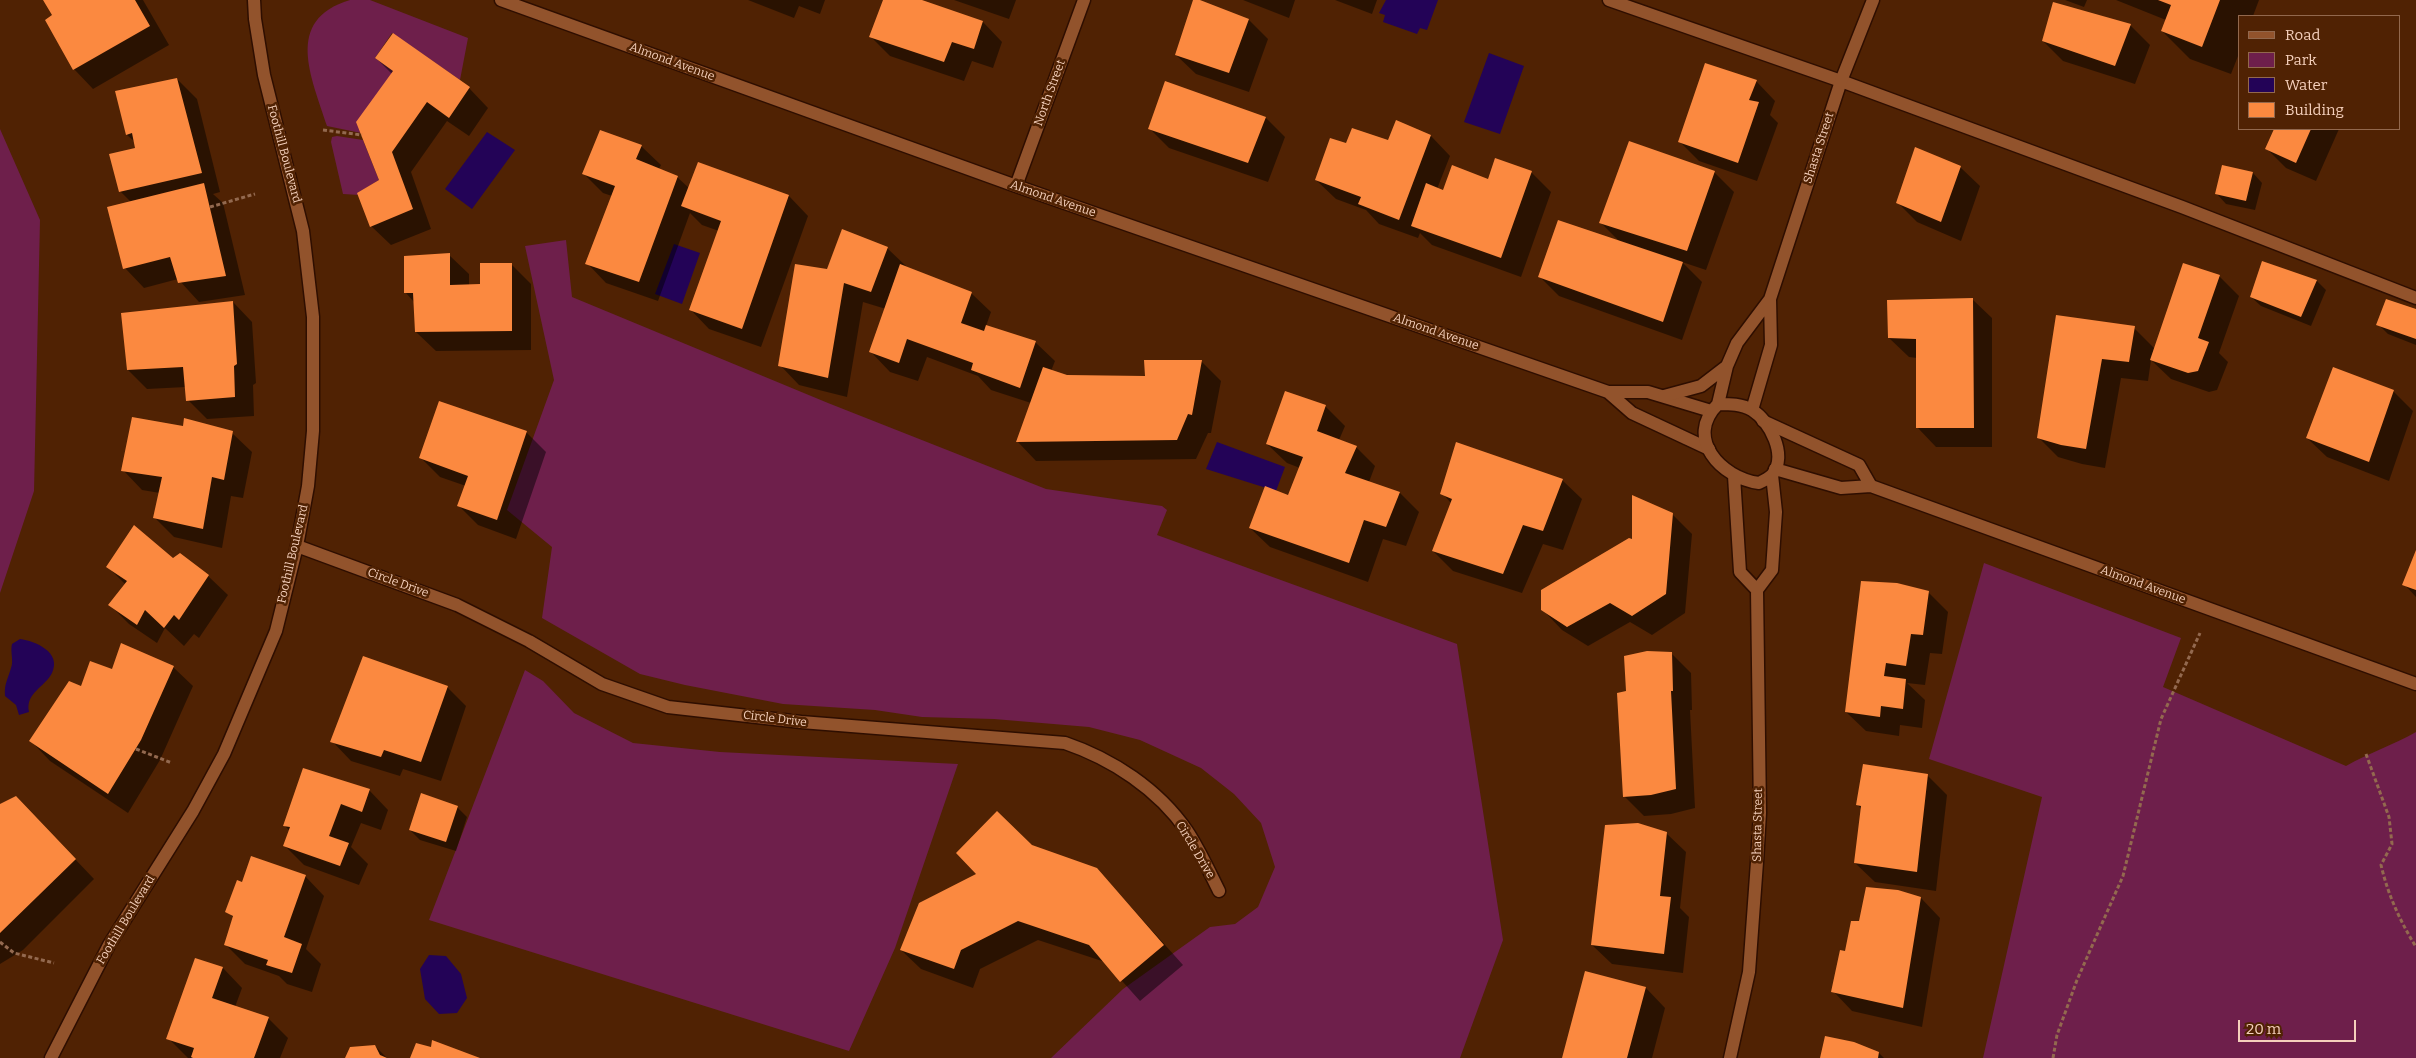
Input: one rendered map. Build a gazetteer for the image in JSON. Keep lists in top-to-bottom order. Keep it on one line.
{"streets":{"street":["Almond Avenue","North Street","Shasta Street","Foothill Boulevard","Circle Drive"]},"crossings":[["Almond Avenue","North Street"],["Almond Avenue","Shasta Street"],["Foothill Boulevard","Circle Drive"]],"legend":["Road","Park","Water","Building"],"scale_bar":"20 m"}
